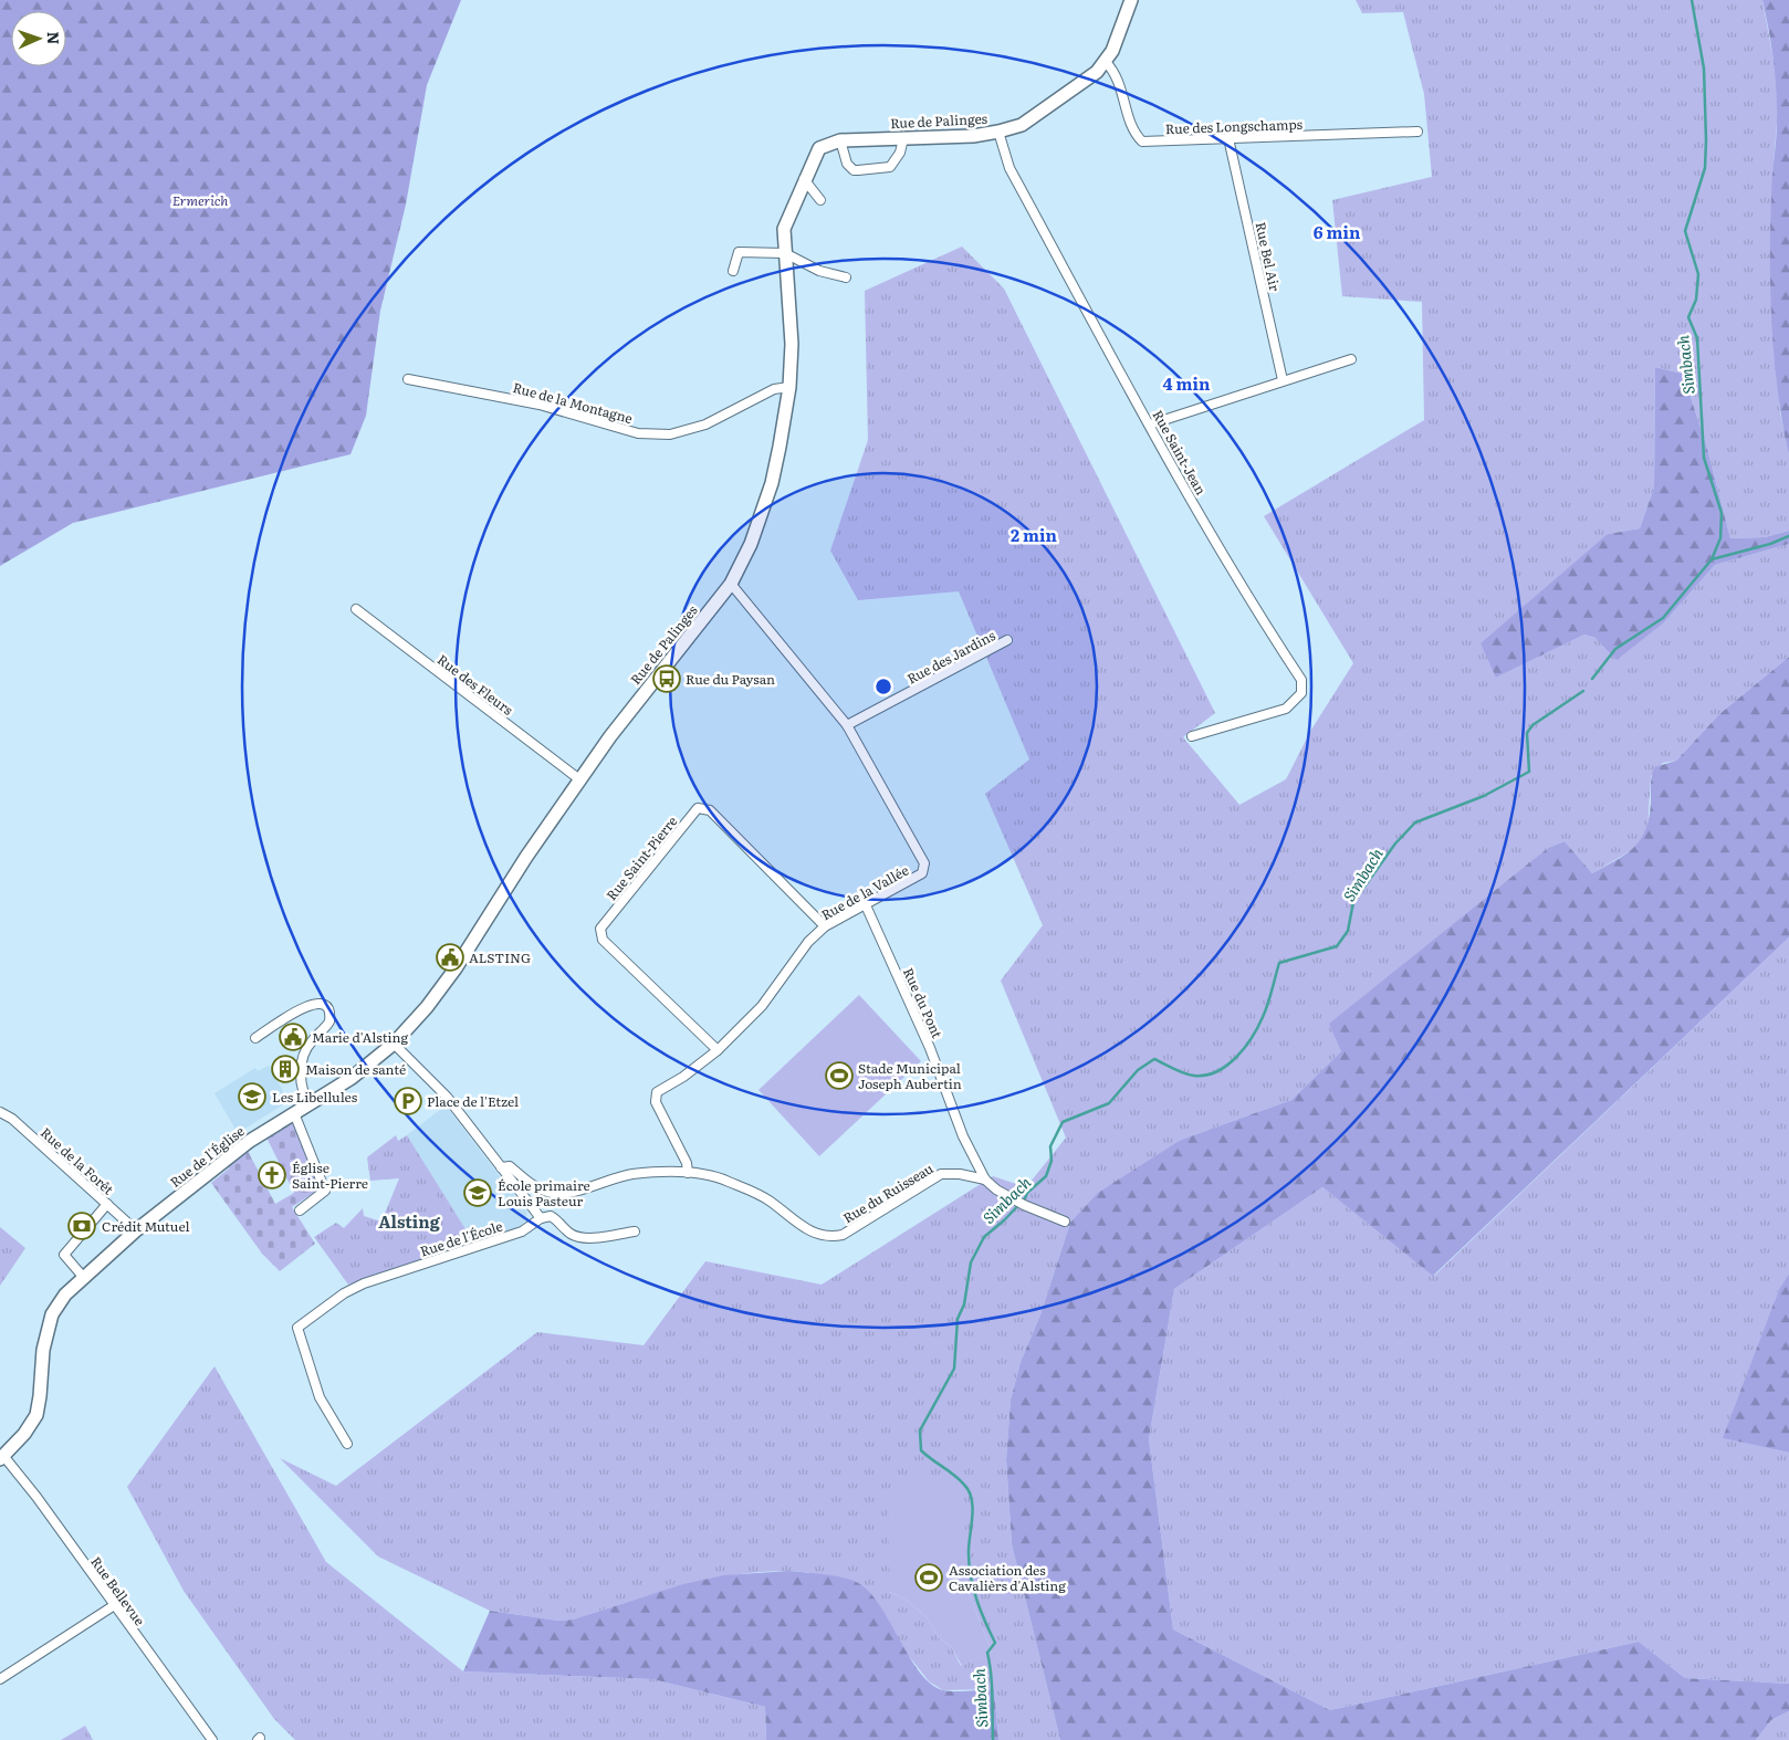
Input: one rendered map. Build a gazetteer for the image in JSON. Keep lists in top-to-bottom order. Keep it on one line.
{"streets":{"main road":["Rue de Palinges","Rue de l'Église"],"street":["Rue des Longschamps","Rue Bel Air","Rue de la Montagne","Rue Saint-Jean","Rue des Jardins","Rue des Fleurs","Rue Saint-Pierre","Rue de la Vallée","Rue du Pont","Rue de la Forêt","Rue du Ruisseau","Rue de l'École","Rue Bellevue"]},"crossings":[["Rue de Palinges","Rue des Longschamps"],["Rue de Palinges","Rue de la Montagne"],["Rue de Palinges","Rue Saint-Jean"],["Rue de Palinges","Rue des Fleurs"],["Rue de Palinges","Rue de la Vallée"],["Rue de Palinges","Rue de l'Église"],["Rue des Longschamps","Rue Bel Air"],["Rue des Jardins","Rue de la Vallée"],["Rue Saint-Pierre","Rue de la Vallée"],["Rue de la Vallée","Rue du Pont"],["Rue de la Vallée","Rue du Ruisseau"],["Rue du Pont","Rue du Ruisseau"],["Rue de l'Église","Rue de la Forêt"],["Rue de l'Église","Rue Bellevue"]],"districts":["Alsting"],"water":["Simbach"],"parks":["Ermerich"],"places":{"bus stop":["Rue du Paysan"],"public building":["ALSTING","Marie d'Alsting"],"building":["Maison de santé"],"sports":["Stade Municipal Joseph Aubertin","Association des Cavalièrs d'Alsting"],"school or university":["Les Libellules","École primaire Louis Pasteur"],"parking":["Place de l'Etzel"],"church":["Église Saint-Pierre"],"bank":["Crédit Mutuel"]},"north":"right","rings":["6 min","4 min","2 min"]}
